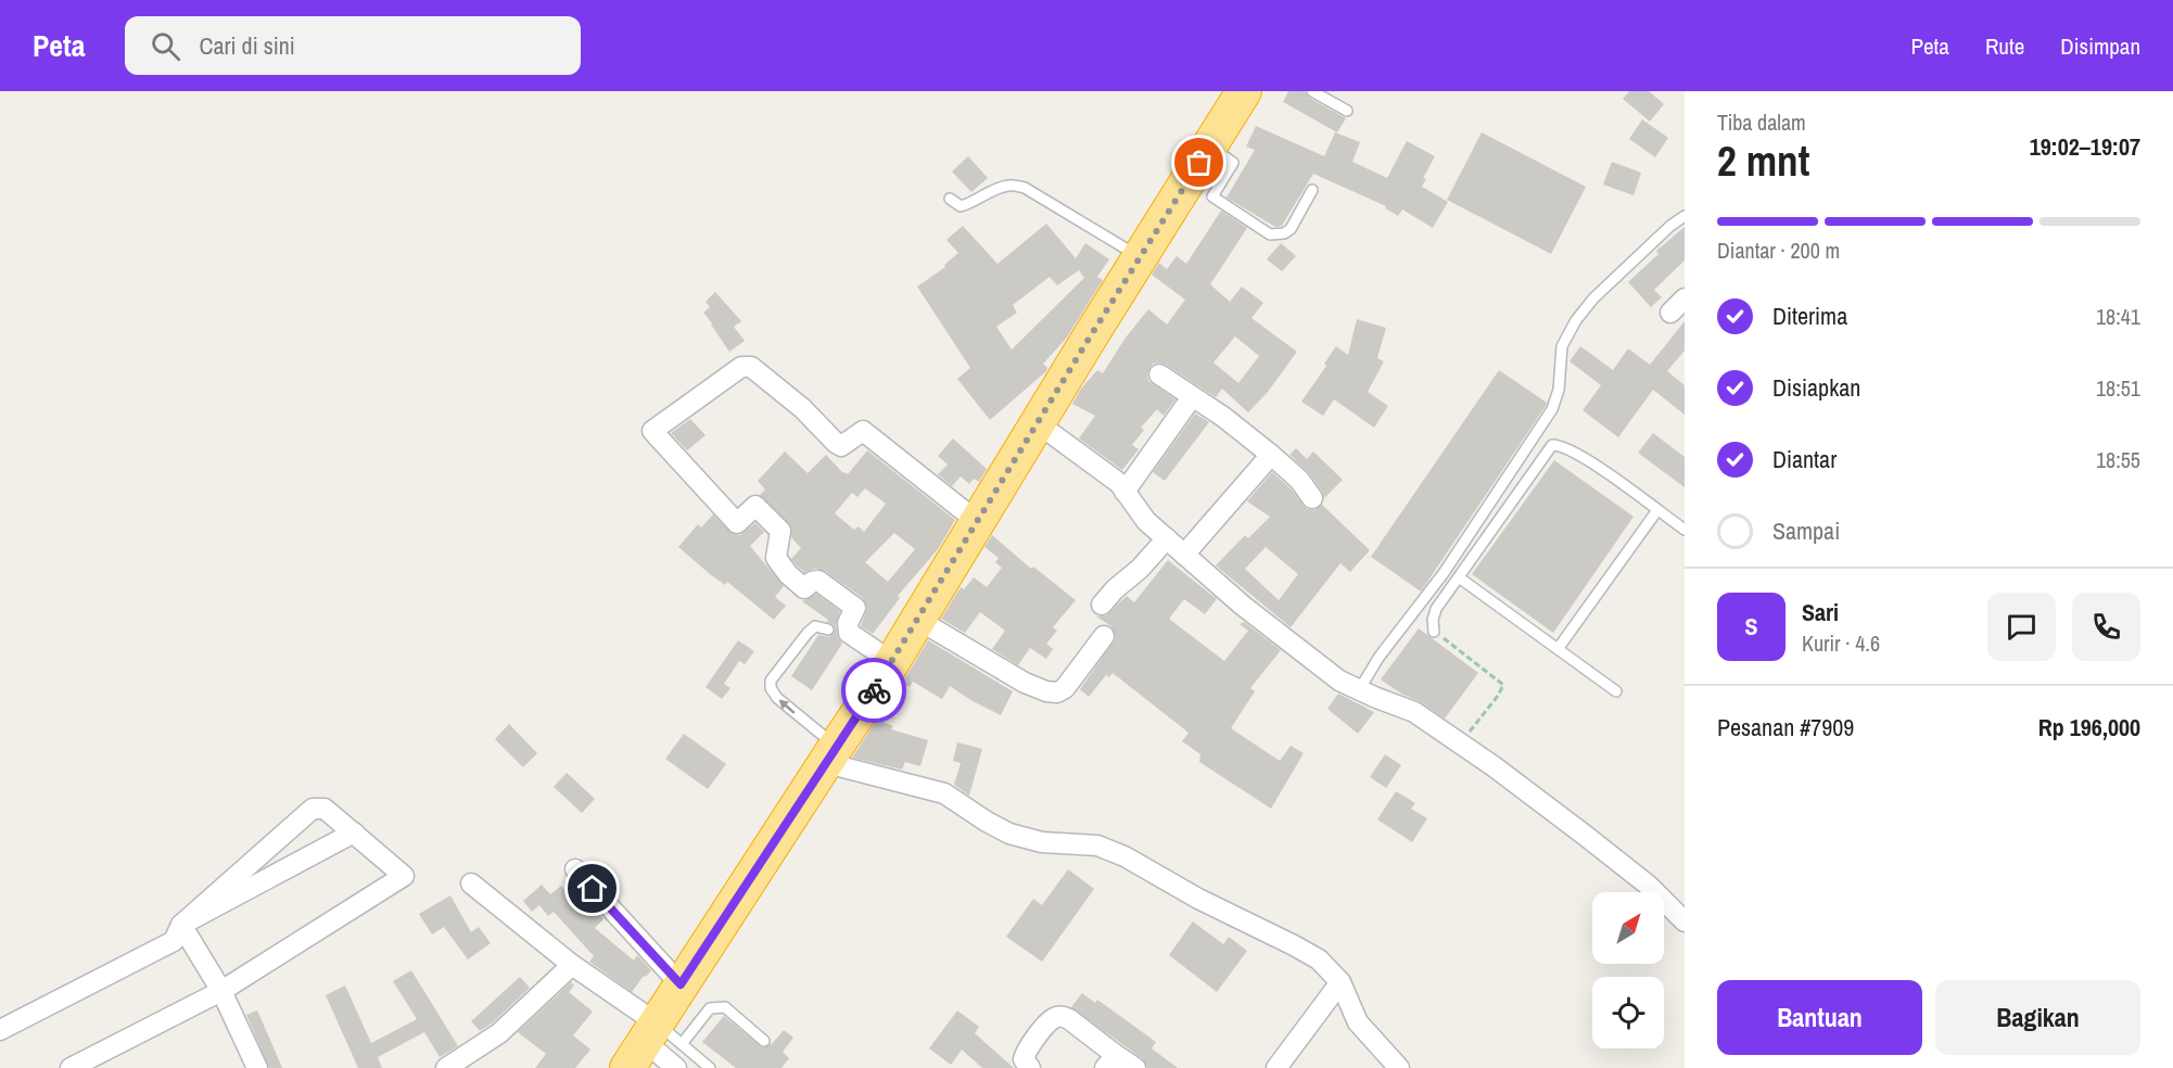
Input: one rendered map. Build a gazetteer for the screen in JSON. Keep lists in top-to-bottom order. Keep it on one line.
{"north":"top right","page":{"header":"Peta","search":"Cari di sini","nav":["Peta","Rute","Disimpan"],"heading":["2 mnt","Tiba dalam","19:02–19:07"],"panel":["Sari","Kurir · 4.6","Pesanan #7909","Rp 196,000"],"bar":"Diantar · 200 m","list":[["Diterima","18:41"],["Disiapkan","18:51"],["Diantar","18:55"],"Sampai"],"round":"S","buttons":["Bantuan","Bagikan"]}}
